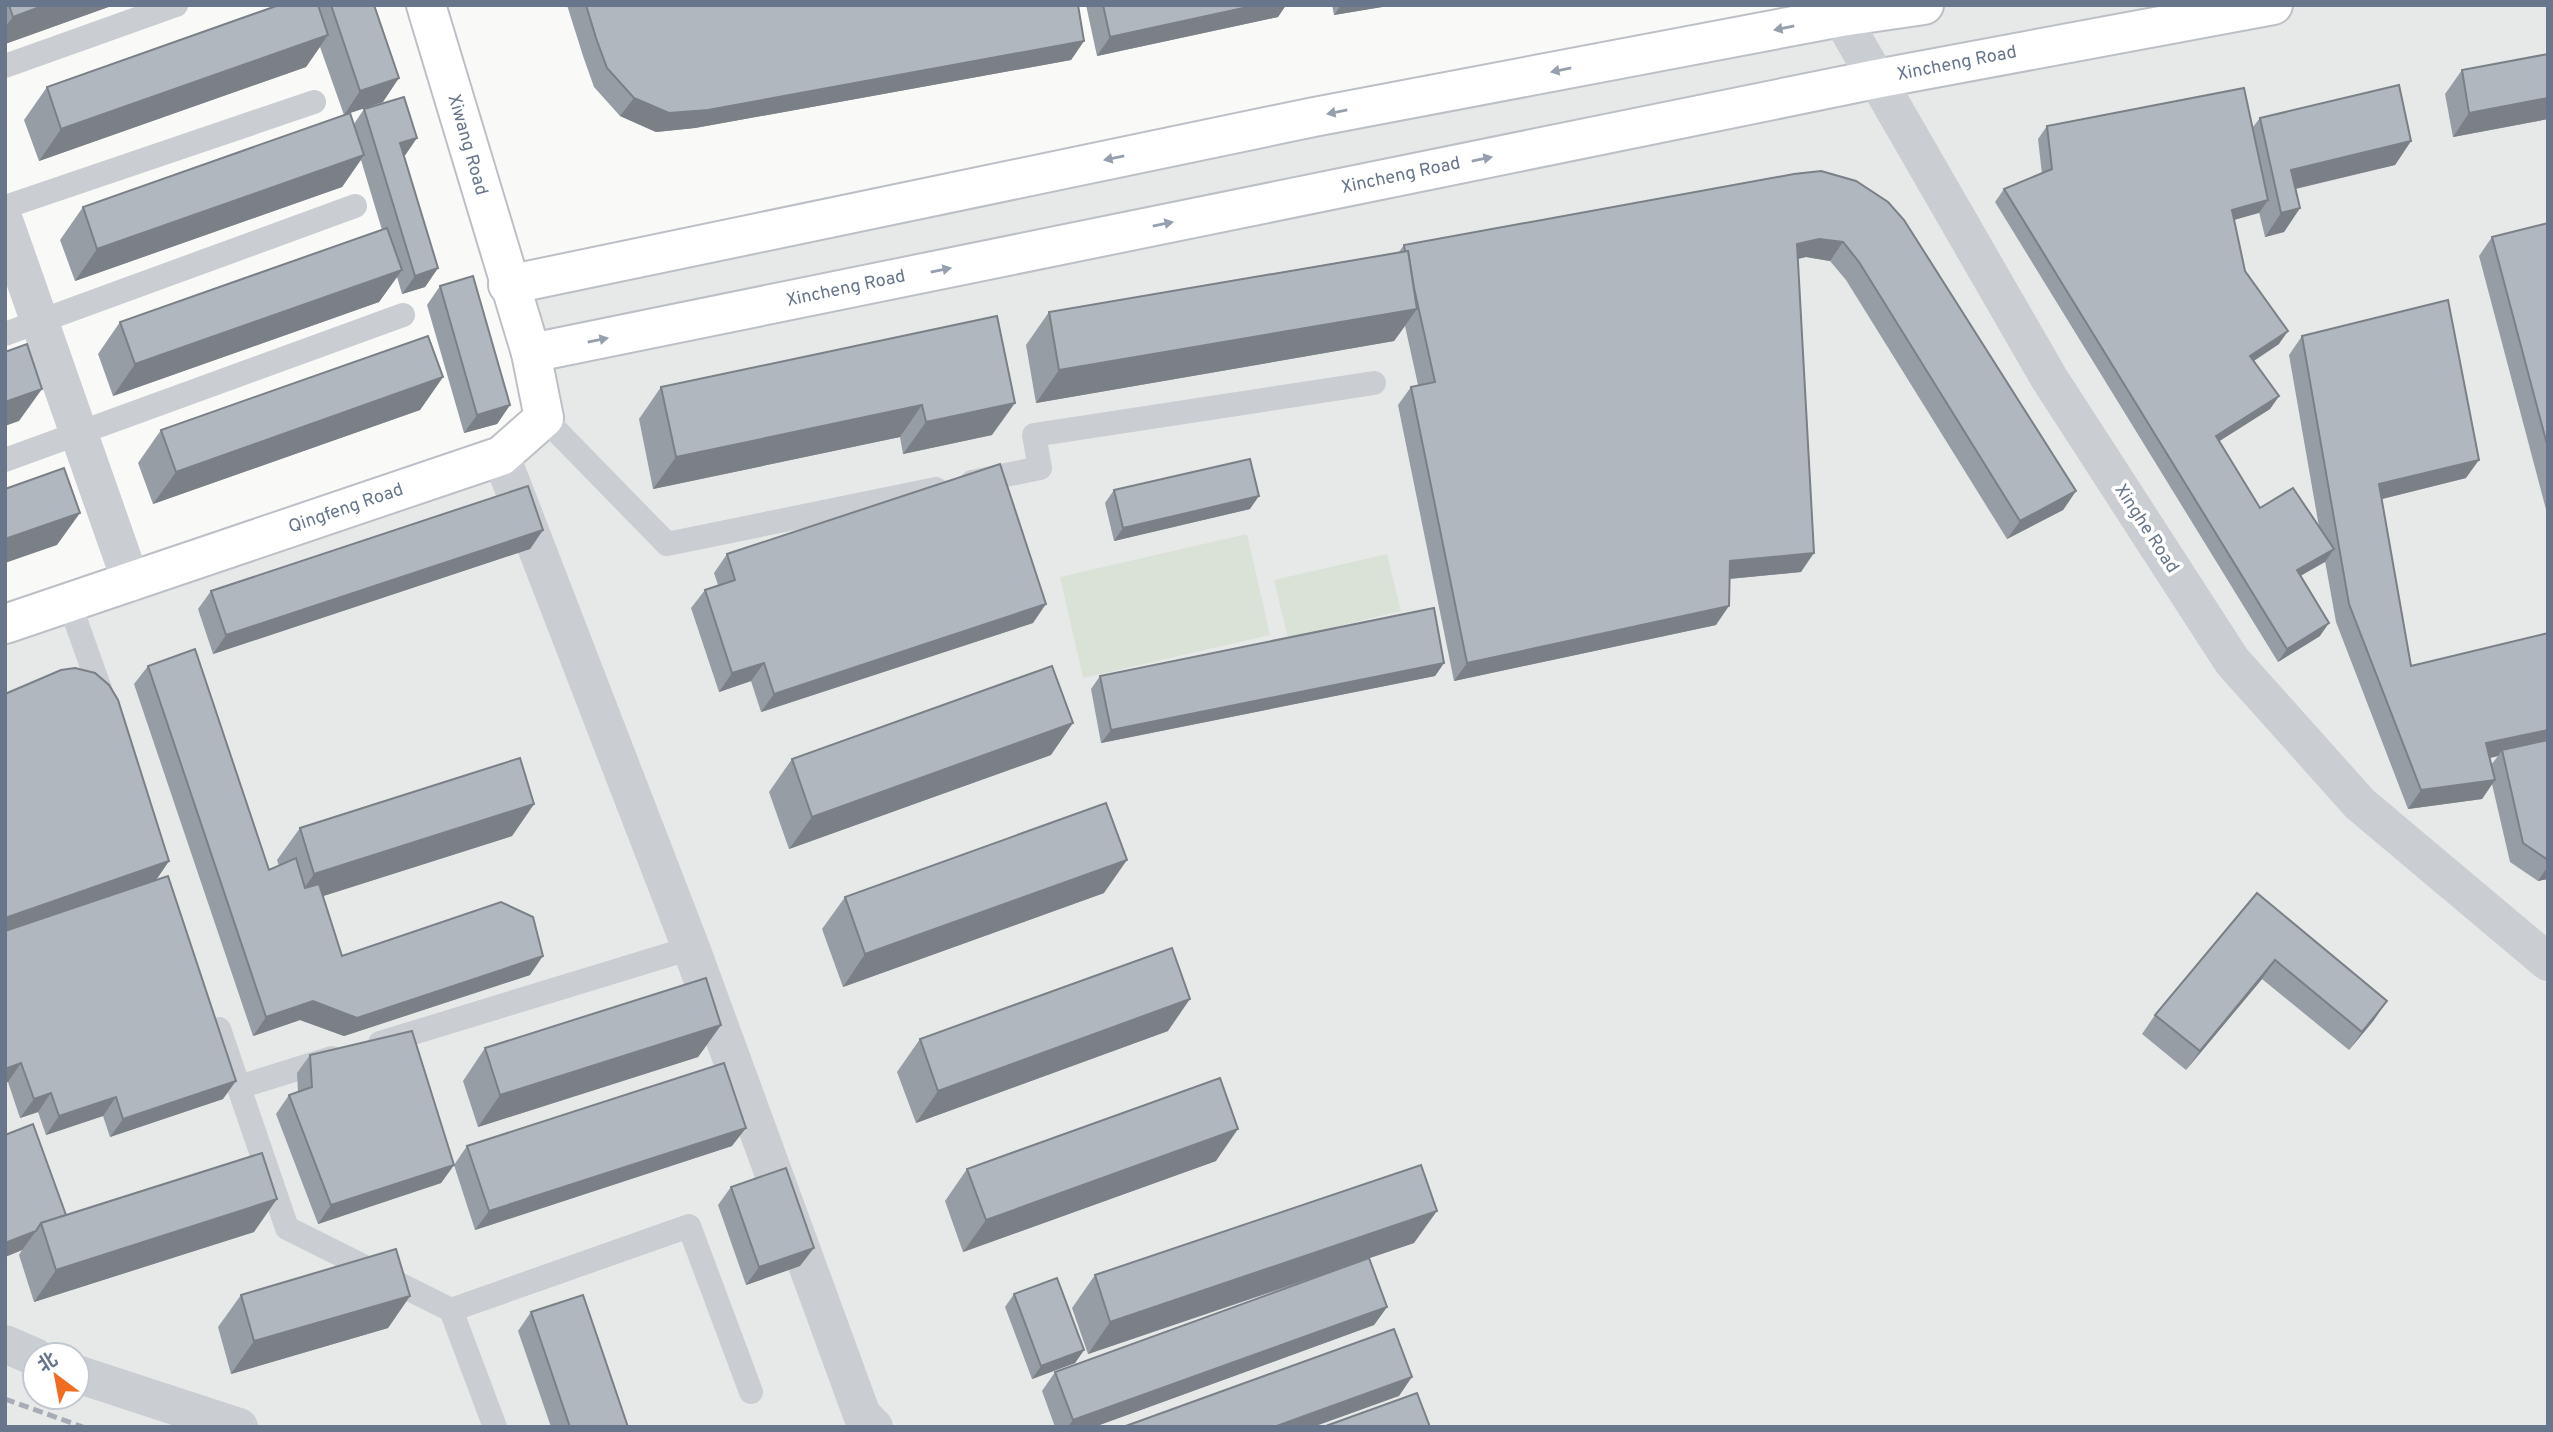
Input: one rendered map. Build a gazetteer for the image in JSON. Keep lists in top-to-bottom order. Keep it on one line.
{"streets":{"main road":["Xincheng Road","Xiwang Road","Qingfeng Road"],"street":["Xinghe Road"]},"crossings":[["Xincheng Road","Xinghe Road"]],"north":"top left"}
